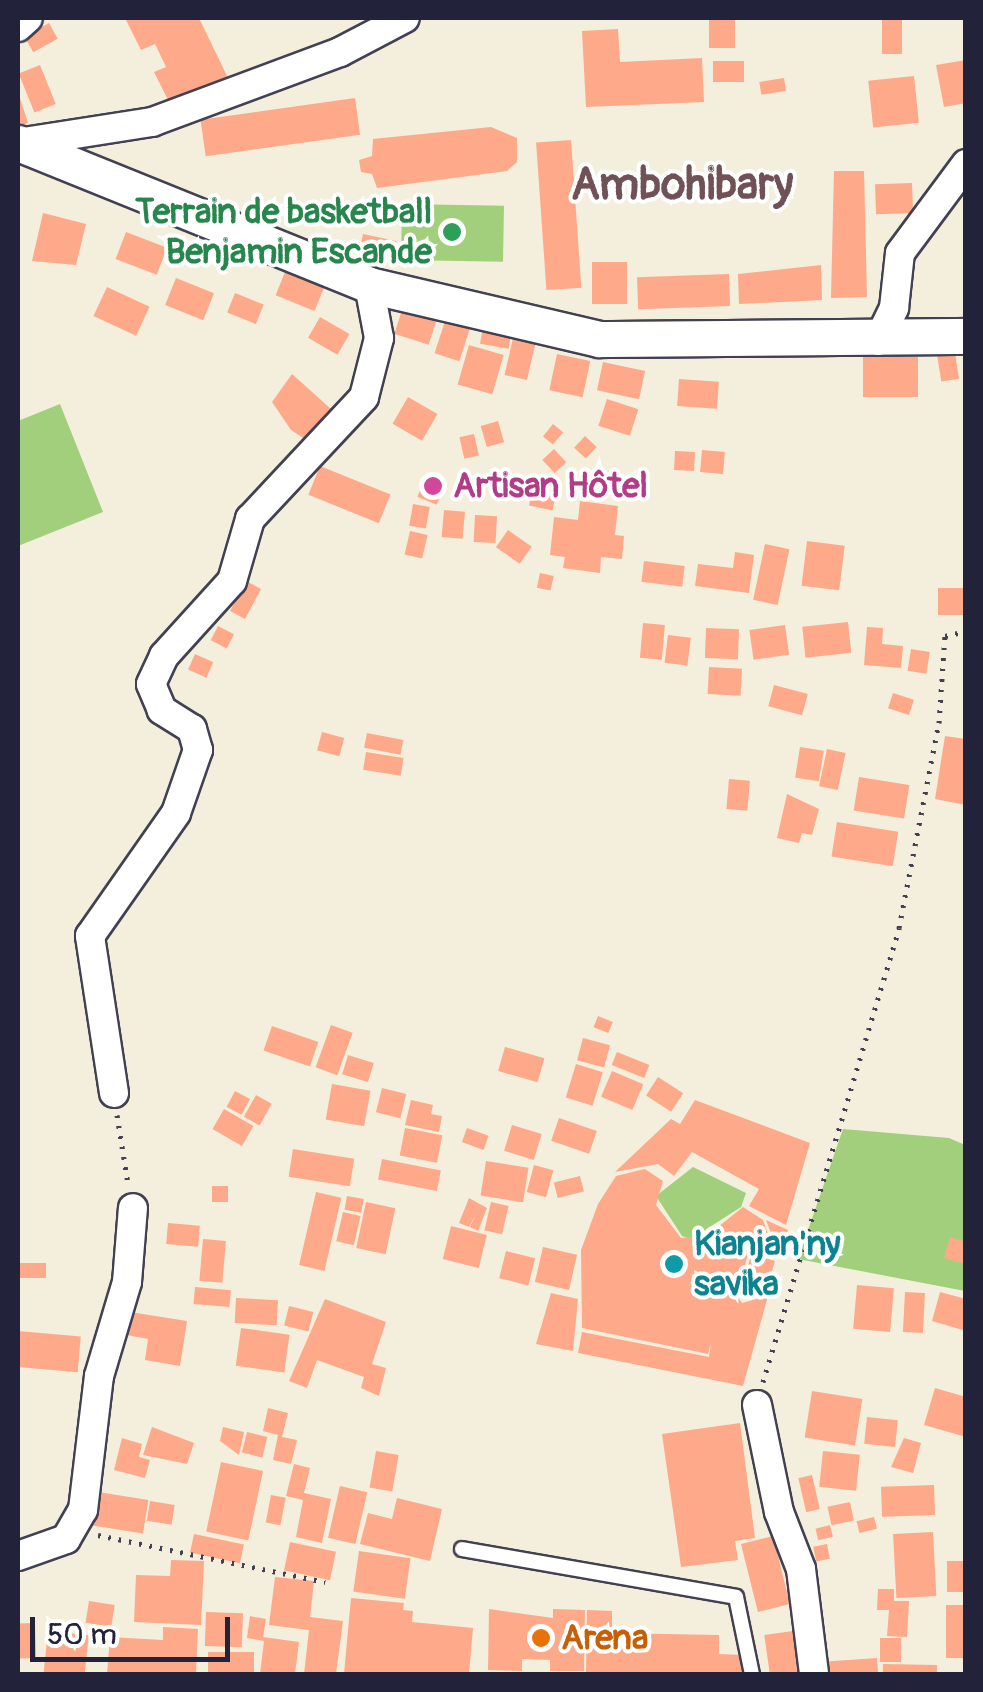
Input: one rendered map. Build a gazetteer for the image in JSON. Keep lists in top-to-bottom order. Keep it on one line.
{"districts":["Ambohibary"],"places":["Terrain de basketball Benjamin Escande","Artisan Hôtel","Kianjan'ny savika","Arena"],"scale_bar":"50 m"}
